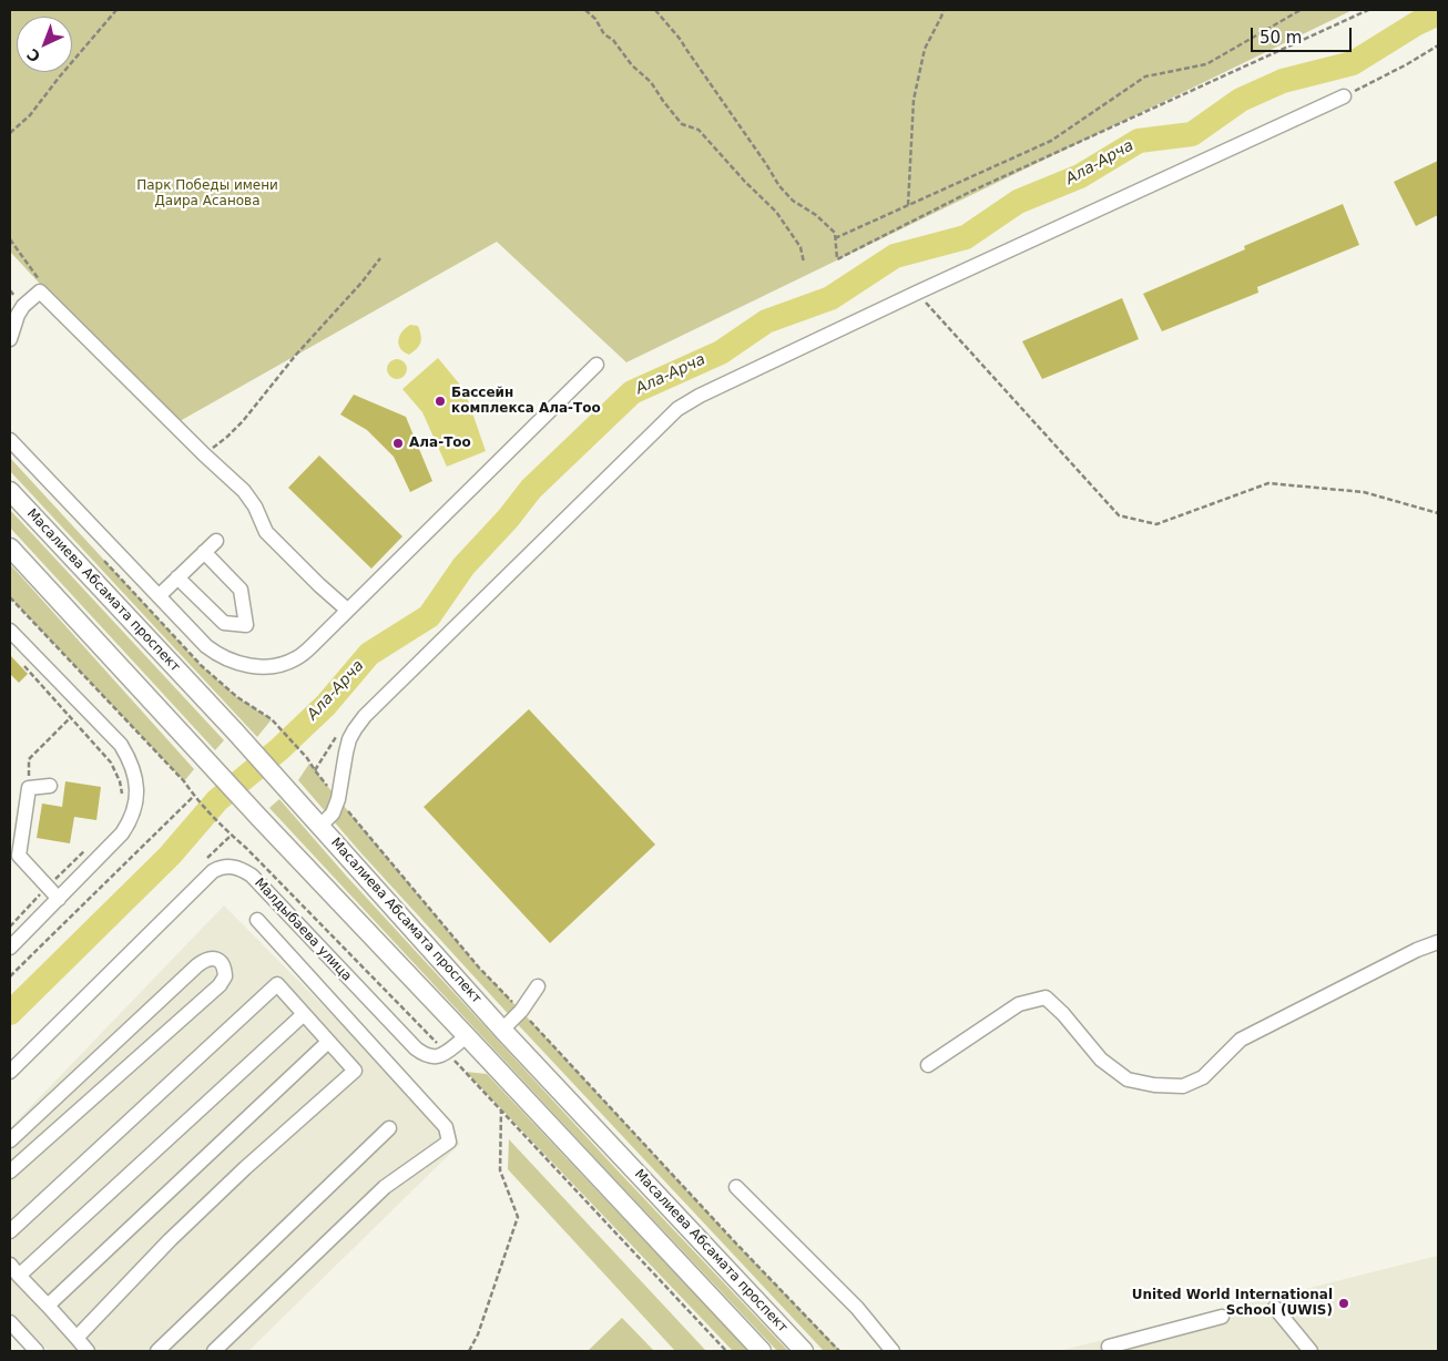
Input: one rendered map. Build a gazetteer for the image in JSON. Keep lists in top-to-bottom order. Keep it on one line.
{"streets":{"main road":["Масалиева Абсамата проспект"],"street":["Малдыбаева улица"]},"water":["Ала-Арча"],"parks":["Парк Победы имени Даира Асанова"],"places":["Бассейн комплекса Ала-Тоо","Ала-Тоо","United World International School (UWIS)"],"scale_bar":"50 m","north":"bottom left"}
